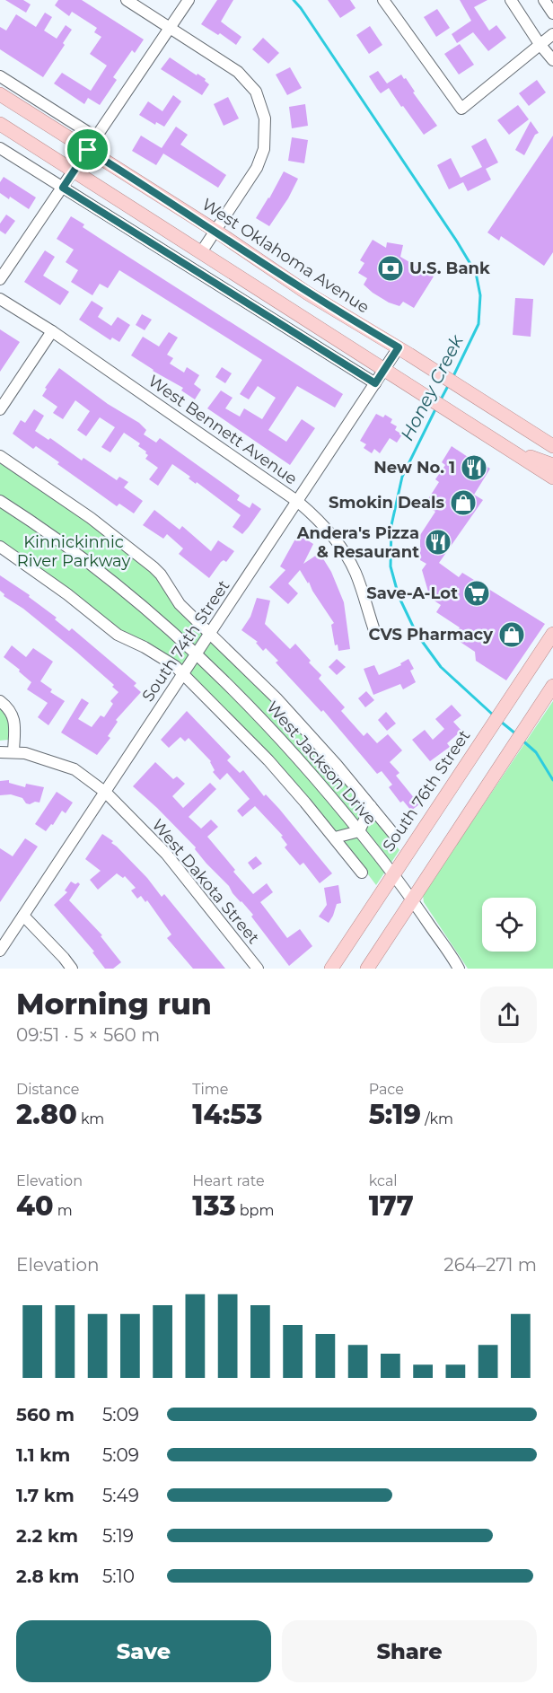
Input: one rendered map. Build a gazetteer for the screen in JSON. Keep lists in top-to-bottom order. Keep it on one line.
{"streets":{"main road":["West Oklahoma Avenue","South 76th Street"],"street":["West Bennett Avenue","South 74th Street","West Jackson Drive","West Dakota Street"]},"crossings":[["West Oklahoma Avenue","South 74th Street"],["West Bennett Avenue","South 74th Street"],["South 74th Street","West Jackson Drive"],["South 74th Street","West Dakota Street"],["West Jackson Drive","South 76th Street"]],"water":["Honey Creek"],"parks":["Kinnickinnic River Parkway"],"places":{"bank":["U.S. Bank"],"restaurant":["New No. 1","Andera's Pizza & Resaurant"],"shop":["Smokin Deals","CVS Pharmacy"],"supermarket":["Save-A-Lot"]},"page":{"heading":["Morning run","09:51 · 5 × 560 m"],"stats":[["Distance","2.80 km"],["Time","14:53"],["Pace","5:19 /km"],["Elevation","40 m"],["Heart rate","133 bpm"],["kcal","177"]],"chart":["Elevation","264–271 m"],"list":[{"name":"560 m","note":"5:09"},{"name":"1.1 km","note":"5:09"},{"name":"1.7 km","note":"5:49"},{"name":"2.2 km","note":"5:19"},{"name":"2.8 km","note":"5:10"}],"buttons":["Save","Share"]}}
